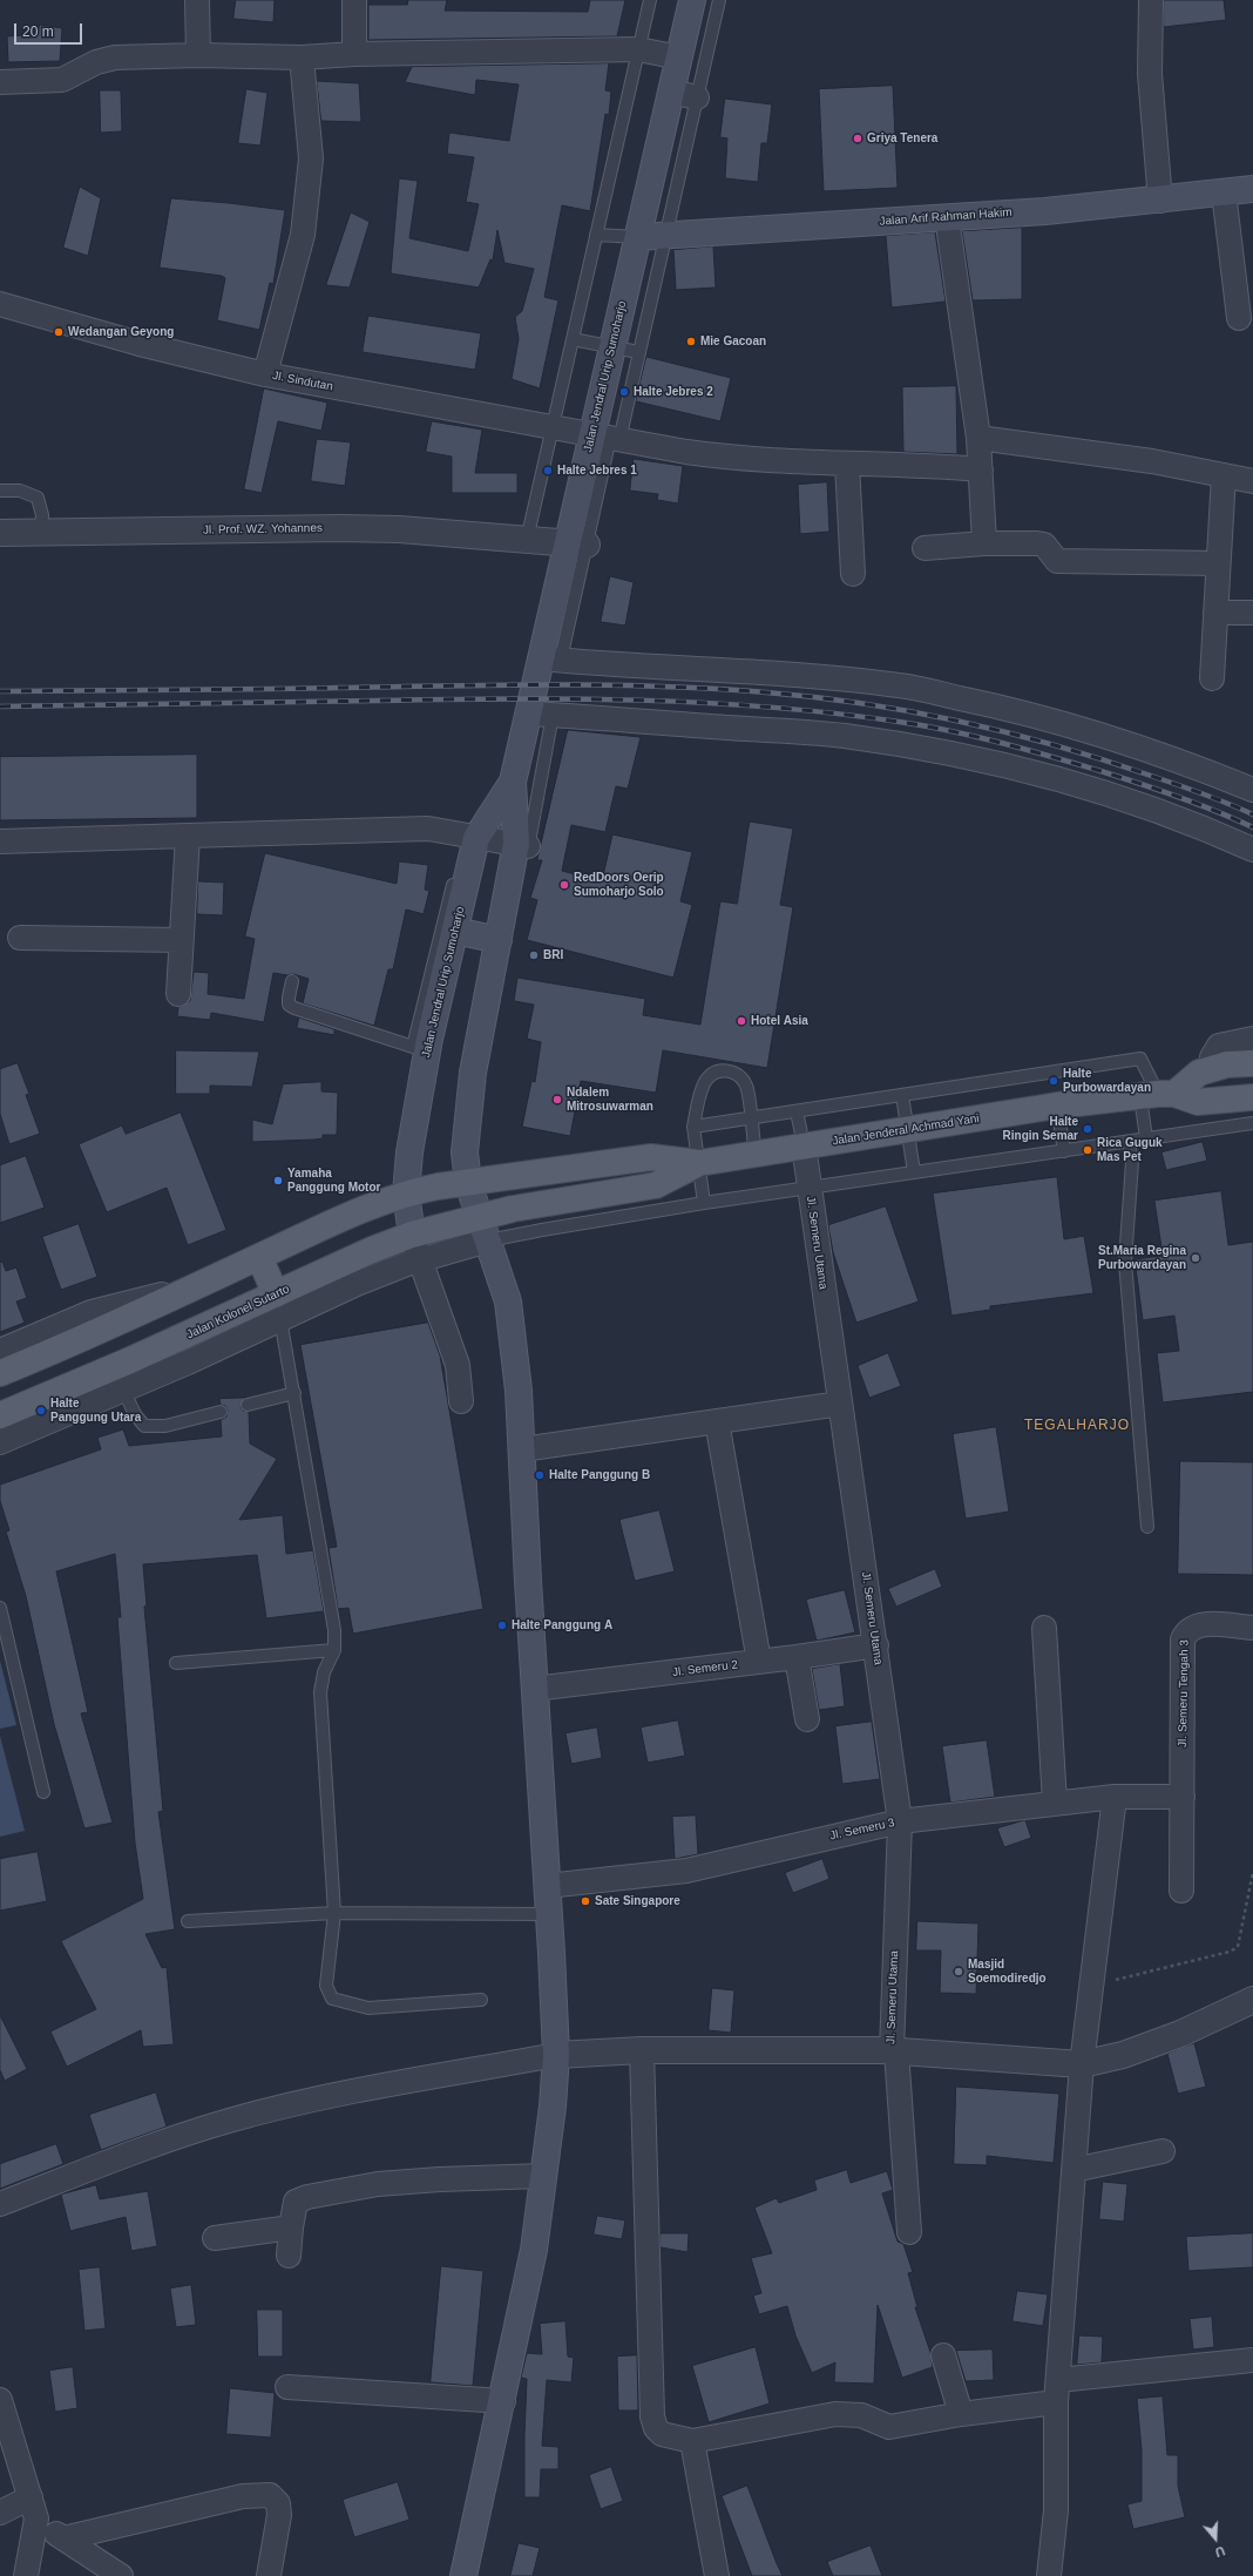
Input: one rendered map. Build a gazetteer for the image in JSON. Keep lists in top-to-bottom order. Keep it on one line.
{"streets":{"main road":["Jalan Arif Rahman Hakim","Jalan Jendral Urip Sumoharjo","Jalan Jenderal Achmad Yani","Jalan Kolonel Sutarto"],"street":["Jl. Sindutan","Jl. Prof. WZ. Yohannes","Jl. Semeru Utama","Jl. Semeru 2","Jl. Semeru Tengah 3","Jl. Semeru 3"]},"crossings":[["Jalan Arif Rahman Hakim","Jalan Jendral Urip Sumoharjo"],["Jalan Jendral Urip Sumoharjo","Jl. Sindutan"],["Jalan Jendral Urip Sumoharjo","Jl. Prof. WZ. Yohannes"],["Jalan Jendral Urip Sumoharjo","Jalan Jenderal Achmad Yani"],["Jalan Jendral Urip Sumoharjo","Jalan Kolonel Sutarto"],["Jalan Jendral Urip Sumoharjo","Jl. Semeru 2"],["Jalan Jendral Urip Sumoharjo","Jl. Semeru 3"],["Jalan Jenderal Achmad Yani","Jl. Semeru Utama"],["Jalan Jenderal Achmad Yani","Jalan Kolonel Sutarto"],["Jl. Semeru Utama","Jl. Semeru 2"],["Jl. Semeru Utama","Jl. Semeru 3"],["Jl. Semeru Tengah 3","Jl. Semeru 3"]],"districts":["TEGALHARJO"],"places":["Griya Tenera","Wedangan Geyong","Mie Gacoan","Halte Jebres 2","Halte Jebres 1","RedDoors Oerip Sumoharjo Solo","BRI","Hotel Asia","Halte Purbowardayan","Ndalem Mitrosuwarman","Halte Ringin Semar","Rica Guguk Mas Pet","Yamaha Panggung Motor","St.Maria Regina Purbowardayan","Halte Panggung Utara","Halte Panggung B","Halte Panggung A","Sate Singapore","Masjid Soemodiredjo"],"scale_bar":"20 m","north":"bottom"}
